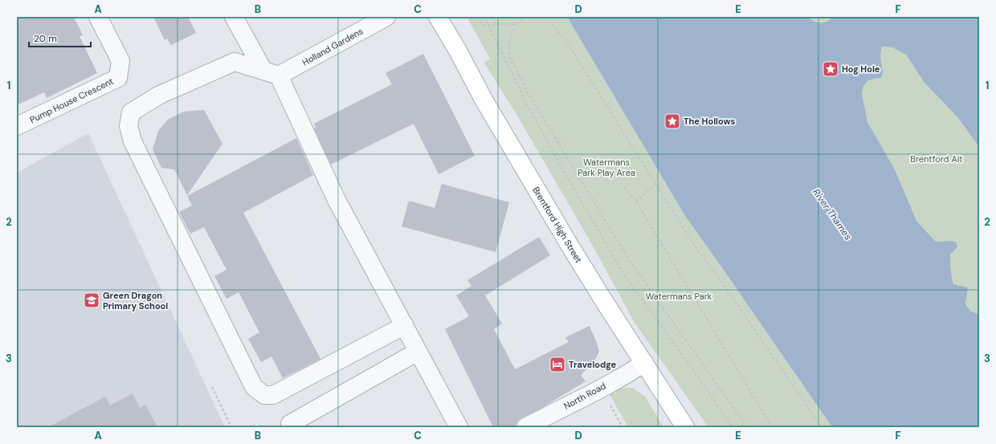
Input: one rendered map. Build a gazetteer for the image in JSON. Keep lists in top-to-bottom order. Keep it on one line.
{"streets":{"main road":["Brentford High Street"],"street":["Holland Gardens","Pump House Crescent","North Road"]},"crossings":[["Brentford High Street","North Road"]],"water":["River Thames"],"parks":["Brentford Ait","Watermans Park Play Area","Watermans Park"],"places":{"place":["Hog Hole","The Hollows"],"school or university":["Green Dragon Primary School"],"hotel":["Travelodge"]},"scale_bar":"20 m","grid":{"columns":["A","B","C","D","E","F"],"rows":["1","2","3"]}}
